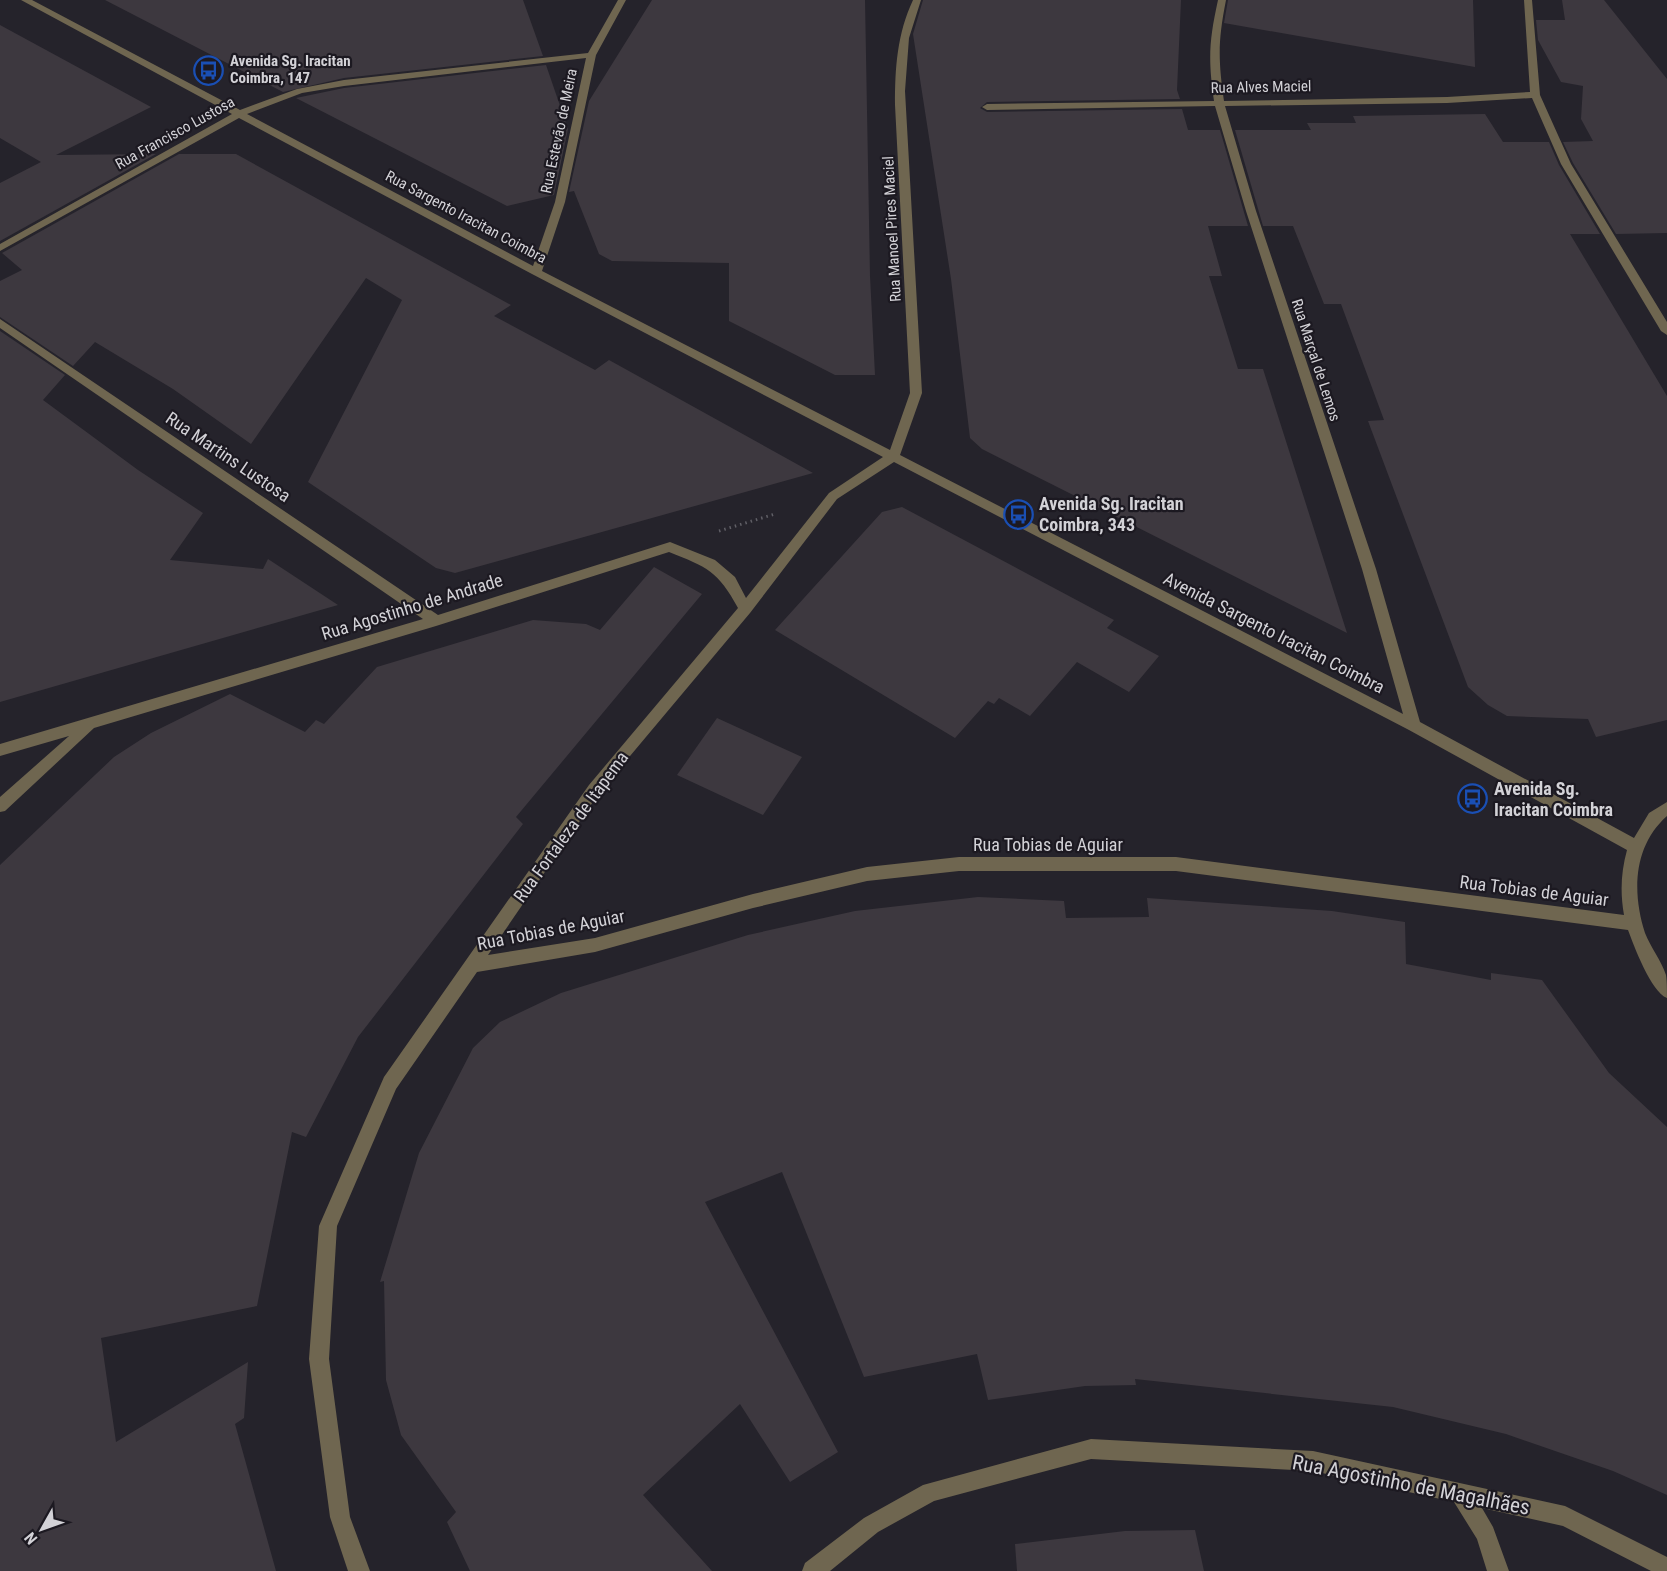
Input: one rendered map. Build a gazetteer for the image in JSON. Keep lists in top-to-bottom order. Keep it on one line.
{"streets":{"street":["Rua Alves Maciel","Rua Estevão de Meira","Rua Francisco Lustosa","Rua Sargento Iracitan Coimbra","Rua Manoel Pires Maciel","Rua Marçal de Lemos","Rua Martins Lustosa","Rua Agostinho de Andrade","Avenida Sargento Iracitan Coimbra","Rua Fortaleza de Itapema","Rua Tobias de Aguiar","Rua Agostinho de Magalhães"]},"crossings":[["Rua Alves Maciel","Rua Marçal de Lemos"],["Rua Estevão de Meira","Rua Francisco Lustosa"],["Rua Estevão de Meira","Rua Sargento Iracitan Coimbra"],["Rua Francisco Lustosa","Rua Sargento Iracitan Coimbra"],["Rua Sargento Iracitan Coimbra","Rua Manoel Pires Maciel"],["Rua Sargento Iracitan Coimbra","Avenida Sargento Iracitan Coimbra"],["Rua Sargento Iracitan Coimbra","Rua Fortaleza de Itapema"],["Rua Manoel Pires Maciel","Avenida Sargento Iracitan Coimbra"],["Rua Manoel Pires Maciel","Rua Fortaleza de Itapema"],["Rua Marçal de Lemos","Avenida Sargento Iracitan Coimbra"],["Rua Martins Lustosa","Rua Agostinho de Andrade"],["Avenida Sargento Iracitan Coimbra","Rua Fortaleza de Itapema"],["Rua Fortaleza de Itapema","Rua Tobias de Aguiar"]],"places":{"bus stop":["Avenida Sg. Iracitan Coimbra, 147","Avenida Sg. Iracitan Coimbra, 343","Avenida Sg. Iracitan Coimbra"]},"north":"bottom left"}
